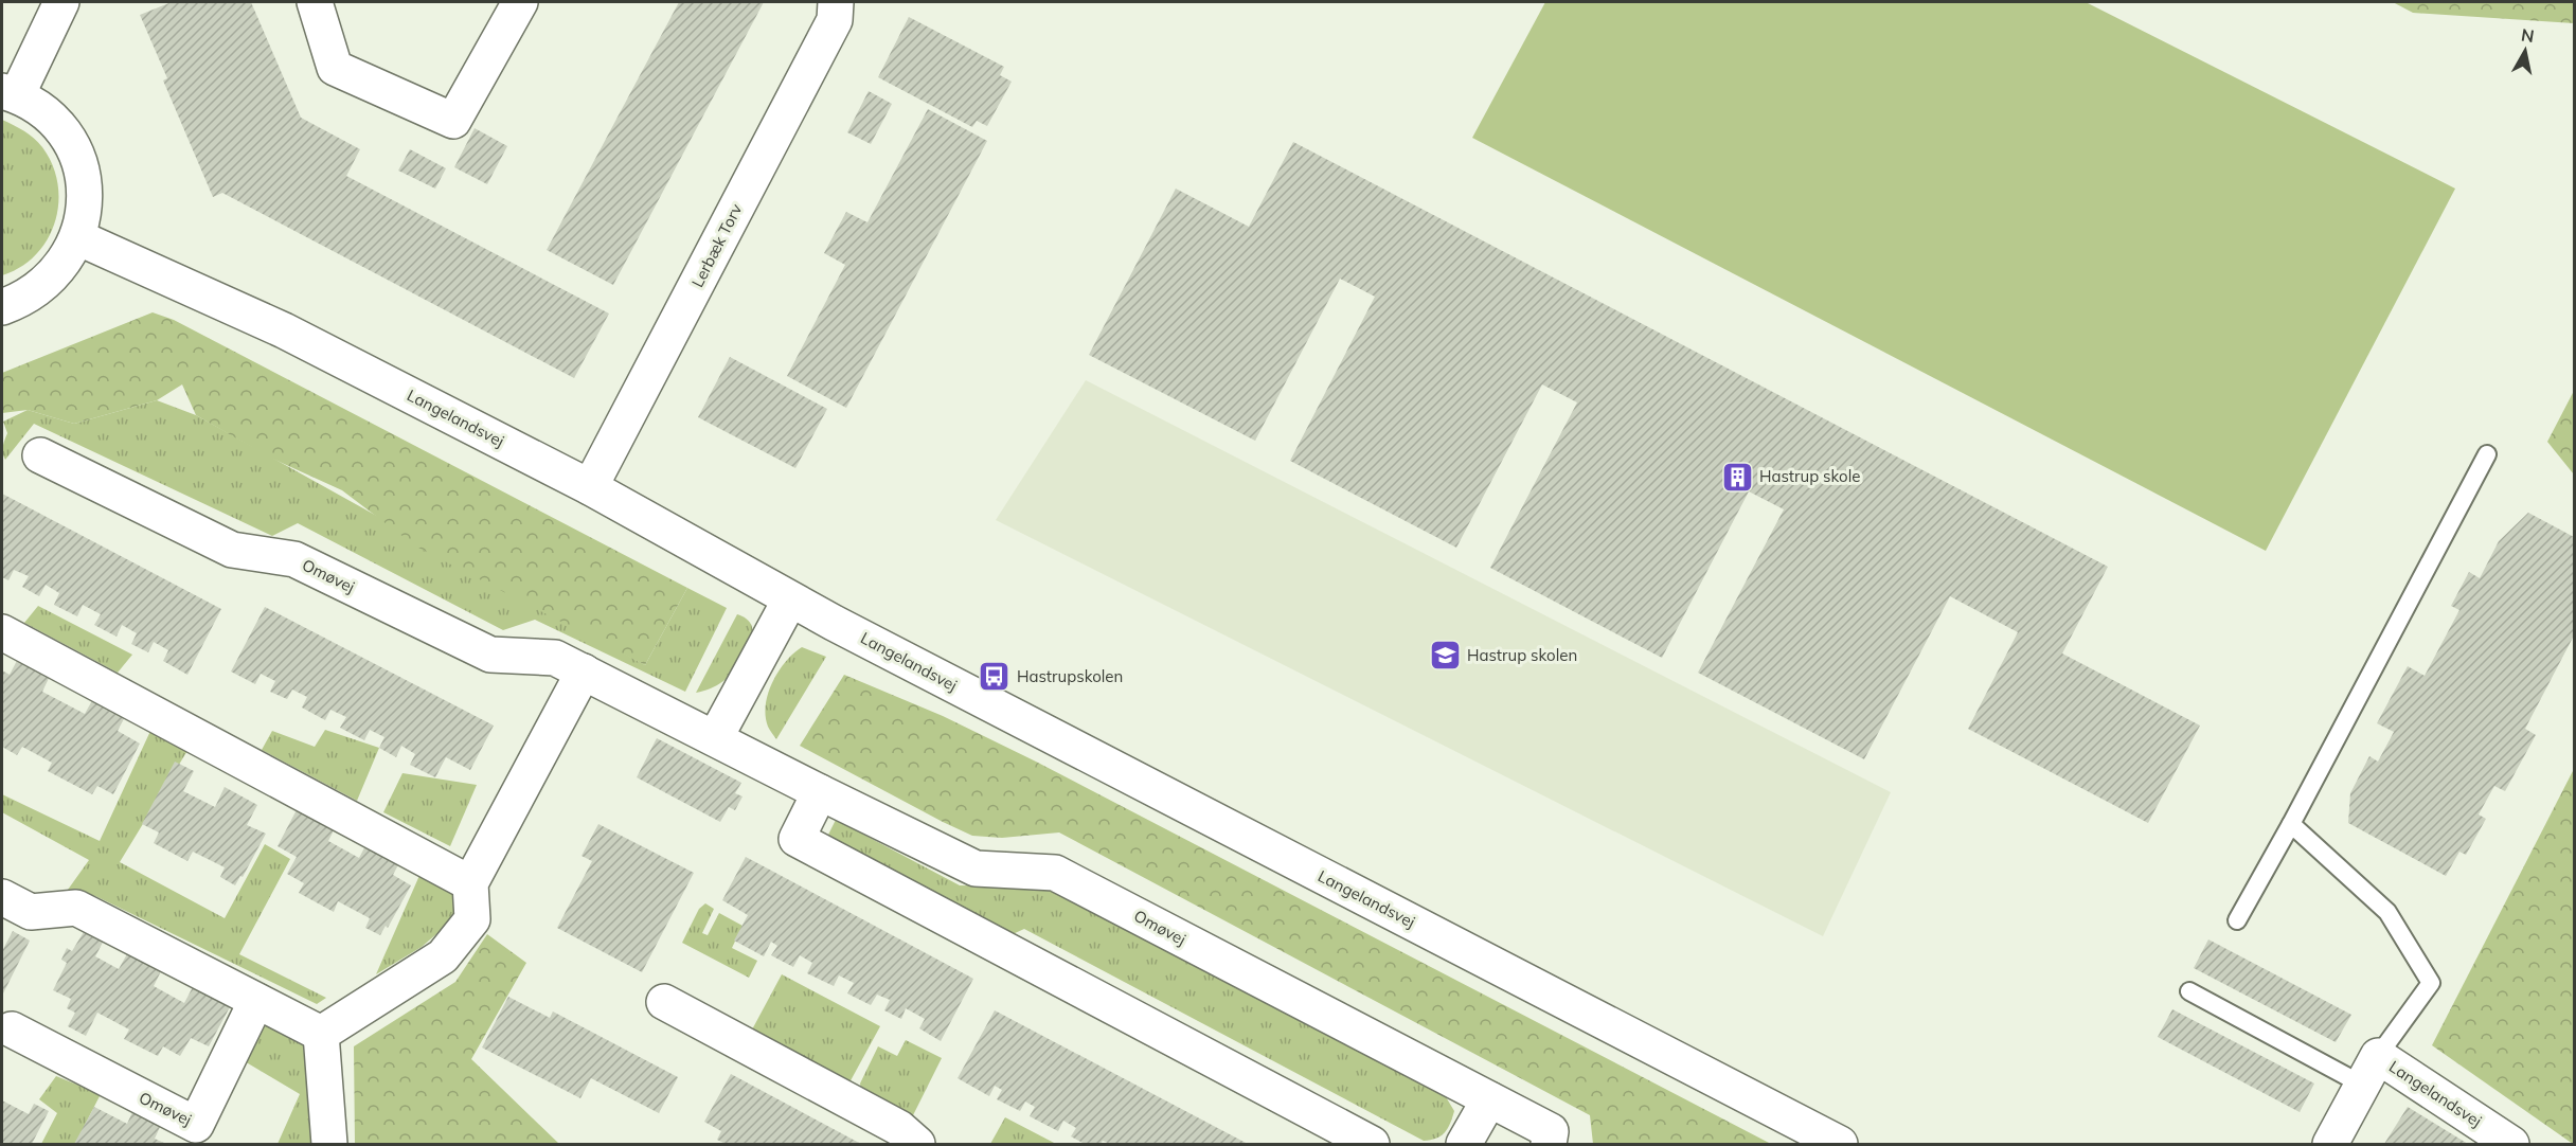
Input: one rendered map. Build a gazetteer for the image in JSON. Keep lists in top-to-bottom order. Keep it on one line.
{"streets":{"street":["Lerbæk Torv","Langelandsvej","Omøvej"]},"crossings":[["Lerbæk Torv","Langelandsvej"]],"places":{"building":["Hastrup skole"],"school or university":["Hastrup skolen"],"bus stop":["Hastrupskolen"]},"north":"top"}
